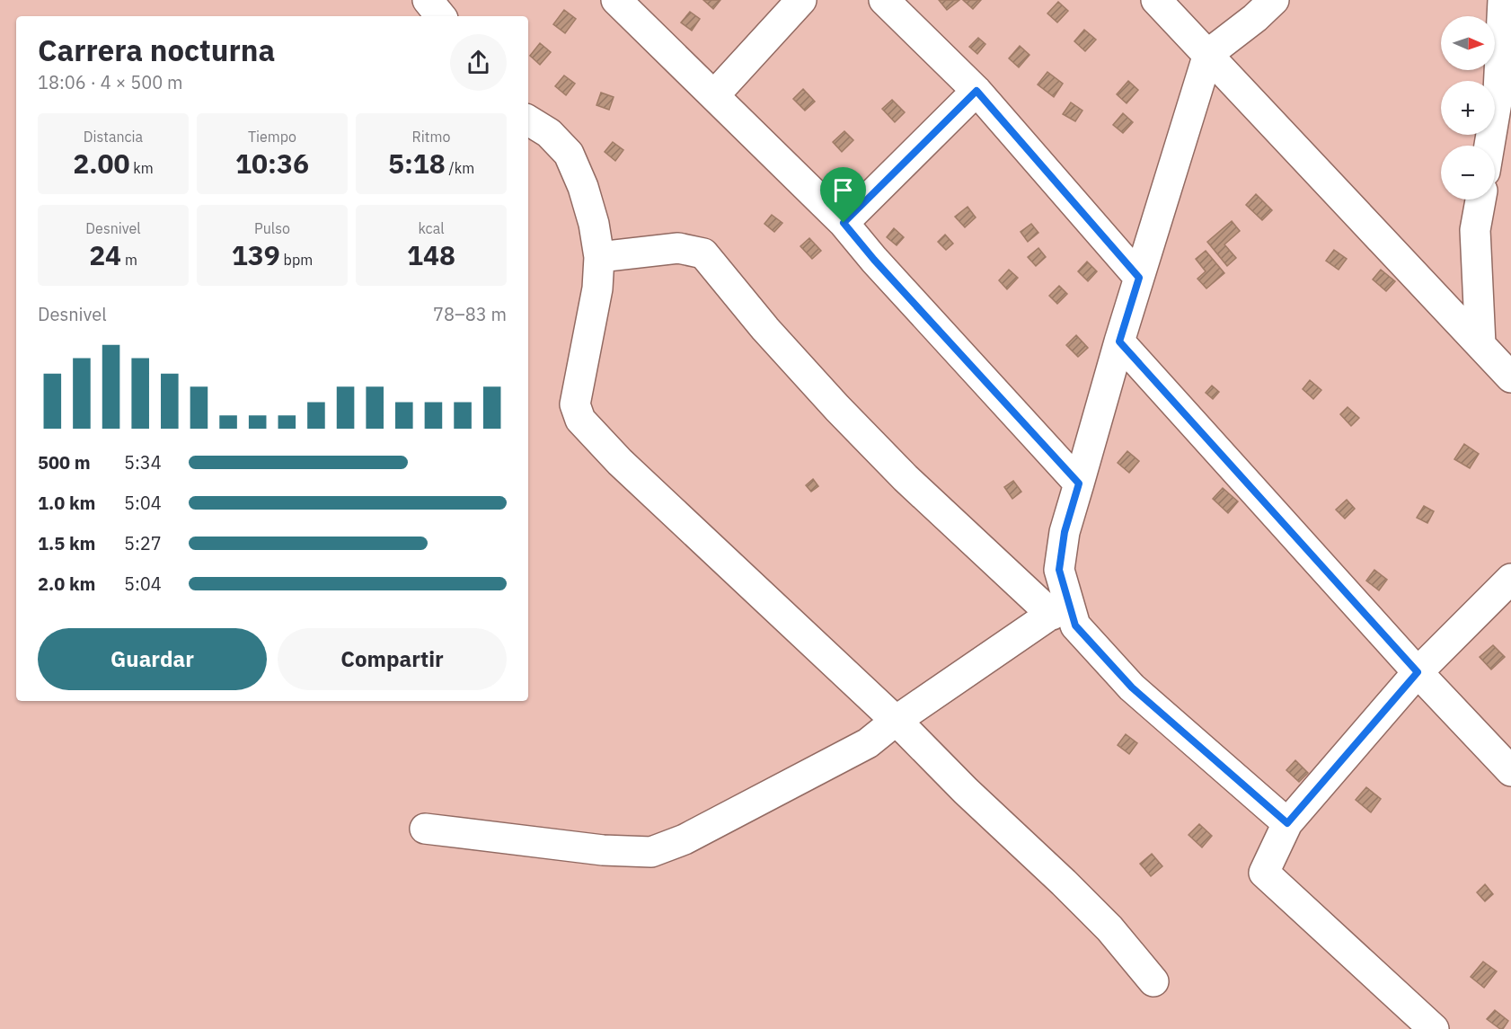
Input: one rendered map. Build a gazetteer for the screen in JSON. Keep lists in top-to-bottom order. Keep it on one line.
{"north":"right","page":{"map_buttons":["+","−"],"heading":["Carrera nocturna","18:06 · 4 × 500 m"],"stats":[["Distancia","2.00 km"],["Tiempo","10:36"],["Ritmo","5:18 /km"],["Desnivel","24 m"],["Pulso","139 bpm"],["kcal","148"]],"chart":["Desnivel","78–83 m"],"list":[{"name":"500 m","note":"5:34"},{"name":"1.0 km","note":"5:04"},{"name":"1.5 km","note":"5:27"},{"name":"2.0 km","note":"5:04"}],"buttons":["Guardar","Compartir"]}}
